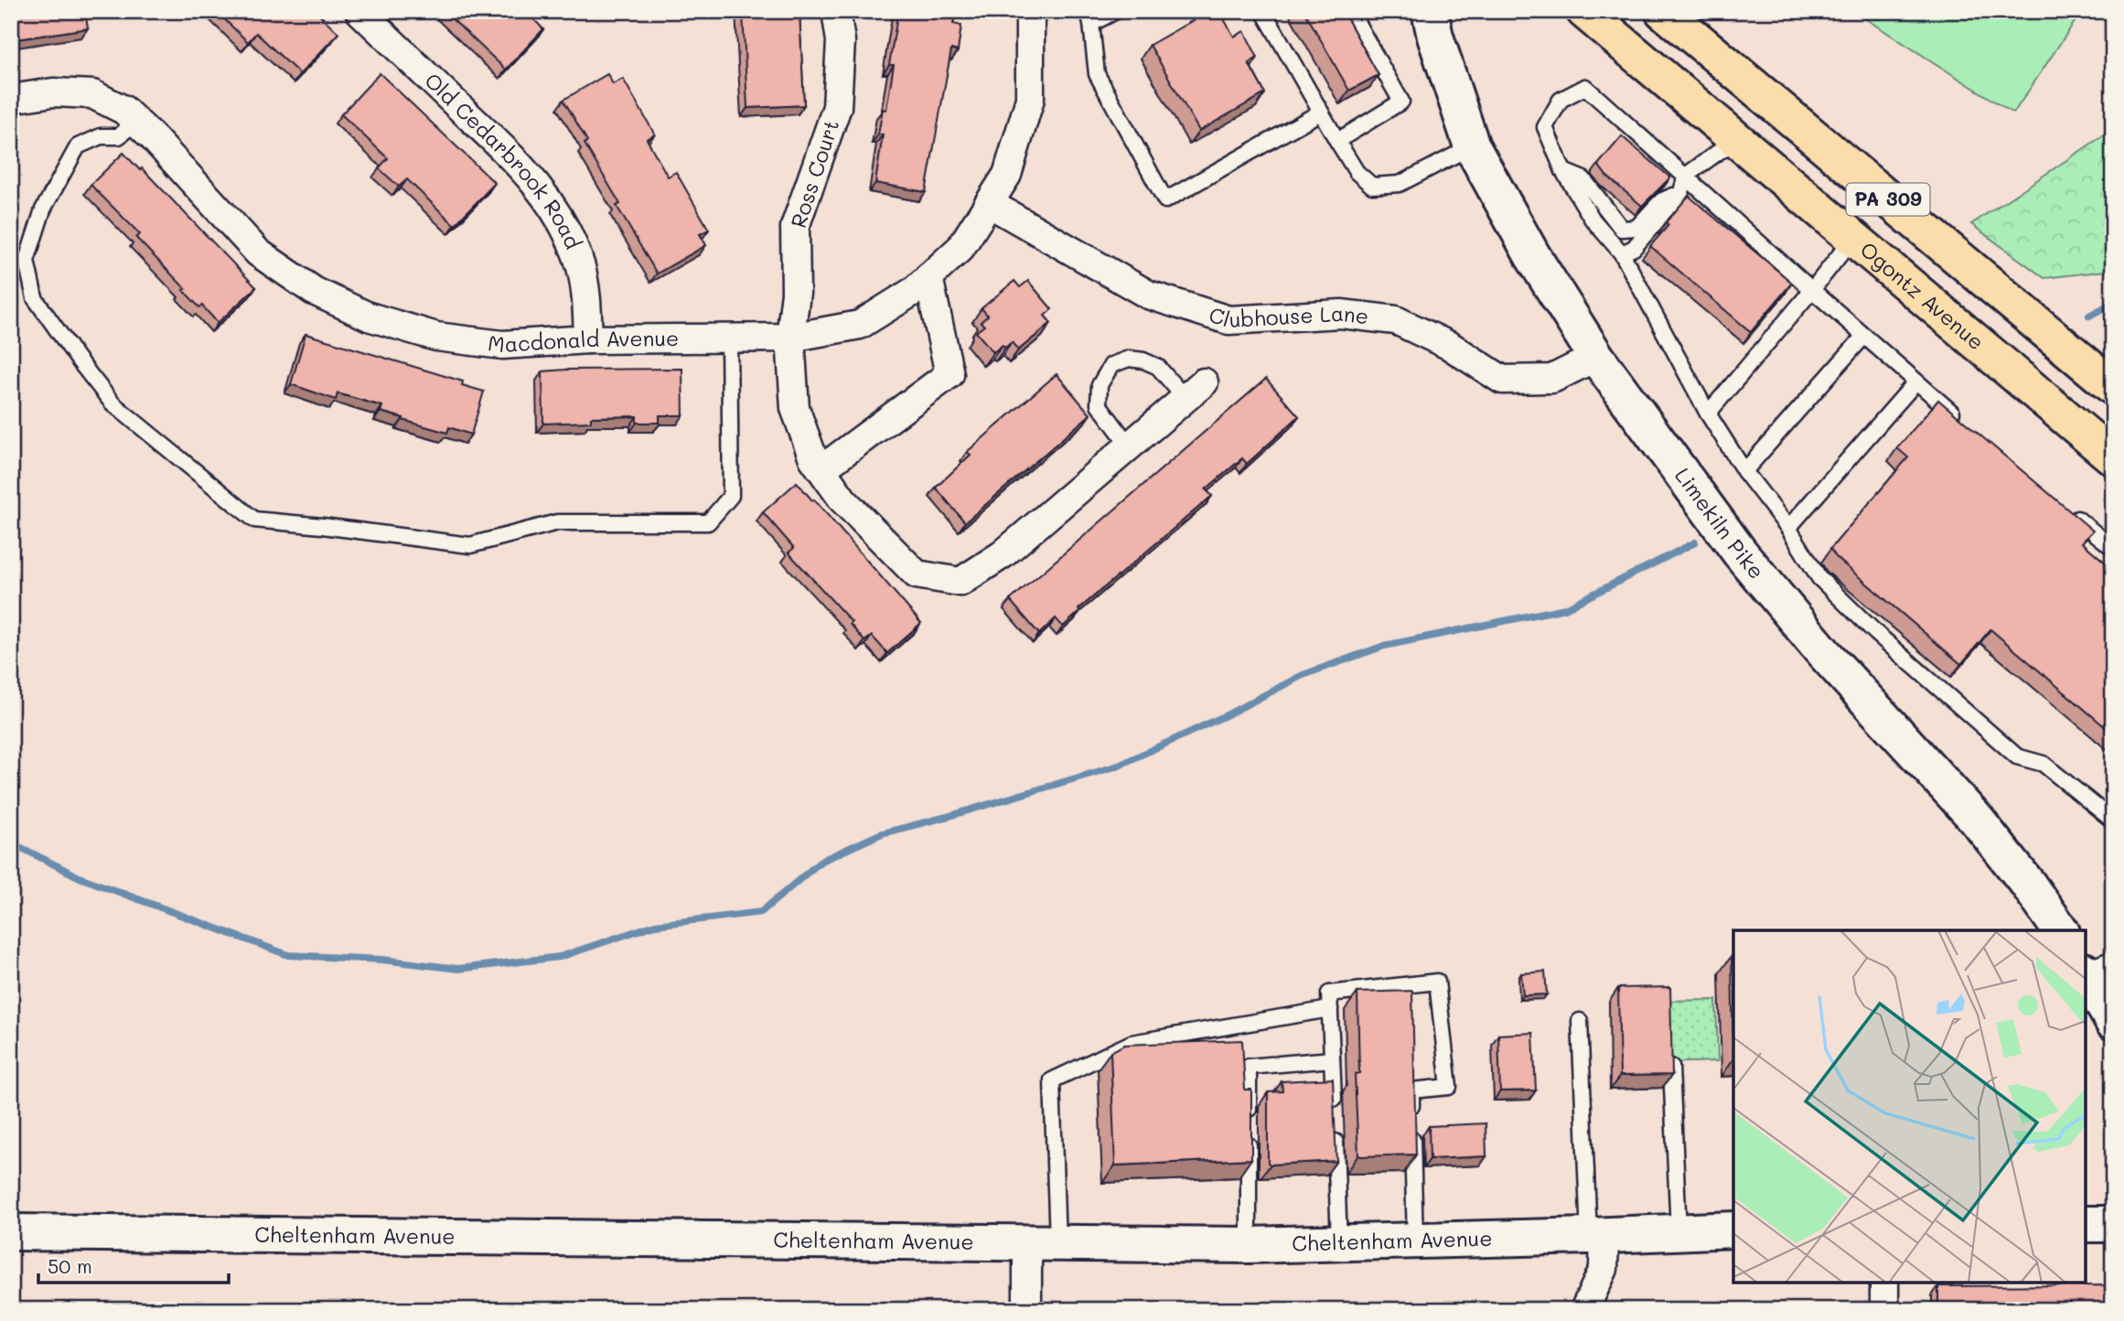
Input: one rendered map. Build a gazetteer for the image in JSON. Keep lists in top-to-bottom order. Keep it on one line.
{"streets":{"highway":["PA 309","Ogontz Avenue"],"main road":["Limekiln Pike","Cheltenham Avenue"],"street":["Old Cedarbrook Road","Ross Court","Clubhouse Lane","Macdonald Avenue"]},"crossings":[["Old Cedarbrook Road","Macdonald Avenue"],["Ross Court","Macdonald Avenue"],["Clubhouse Lane","Macdonald Avenue"],["Clubhouse Lane","Limekiln Pike"]],"scale_bar":"50 m"}
